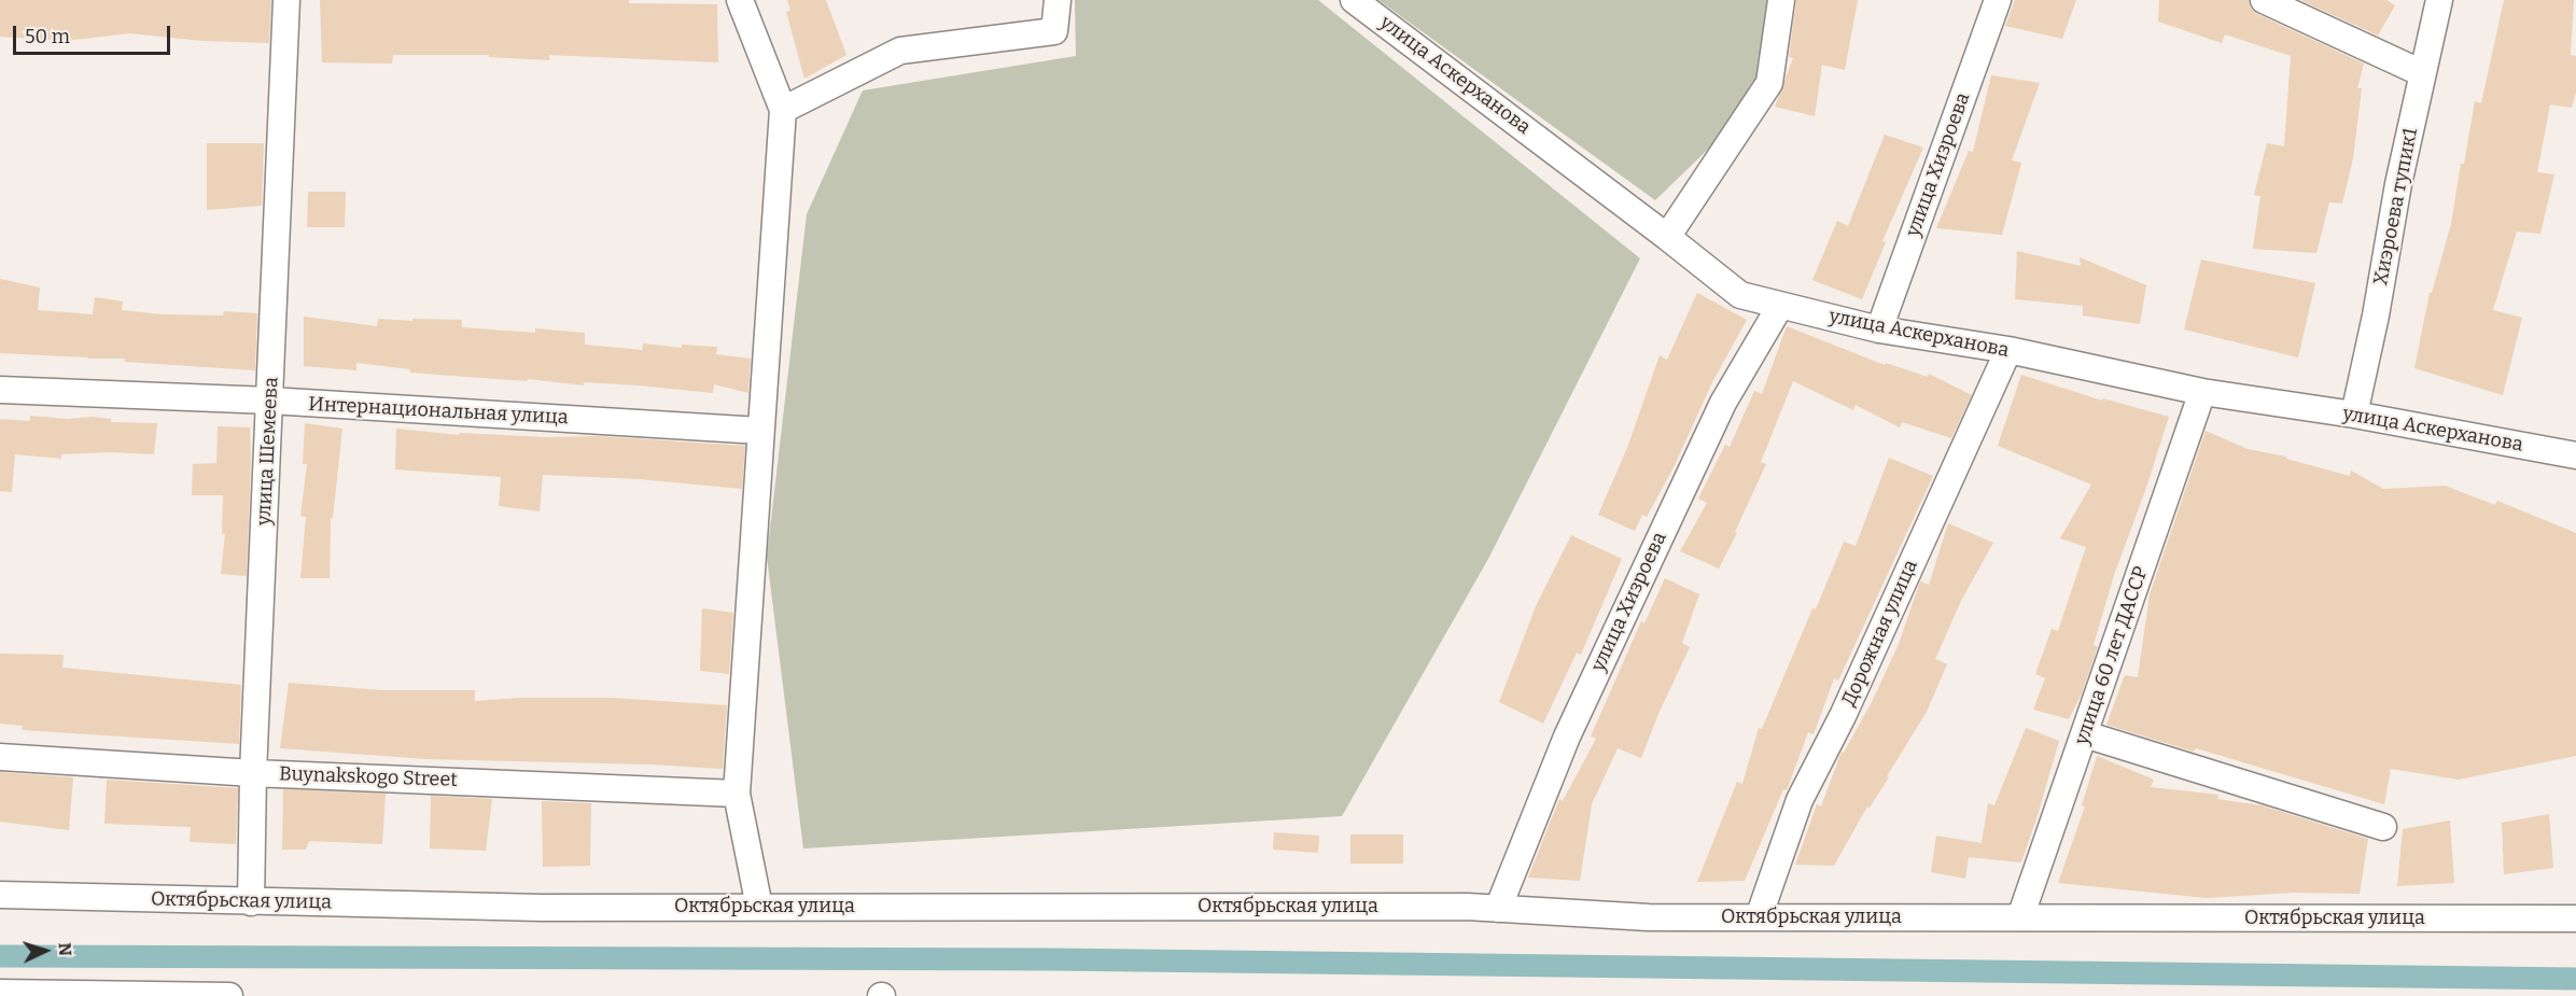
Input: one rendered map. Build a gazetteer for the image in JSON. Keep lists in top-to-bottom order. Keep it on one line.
{"streets":{"street":["улица Аскерханова","улица Хизроева","Хиэроева тупик1","Интернациональная улица","улица Шемеева","Дорожная улица","улица 60 лет ДАССР","Buynakskogo Street","Октябрьская улица"]},"crossings":[["улица Аскерханова","улица Хизроева"],["улица Аскерханова","Хиэроева тупик1"],["улица Аскерханова","Дорожная улица"],["улица Аскерханова","улица 60 лет ДАССР"],["улица Хизроева","Октябрьская улица"],["Интернациональная улица","улица Шемеева"],["улица Шемеева","Buynakskogo Street"],["улица Шемеева","Октябрьская улица"],["Дорожная улица","Октябрьская улица"],["улица 60 лет ДАССР","Октябрьская улица"]],"scale_bar":"50 m","north":"right"}
